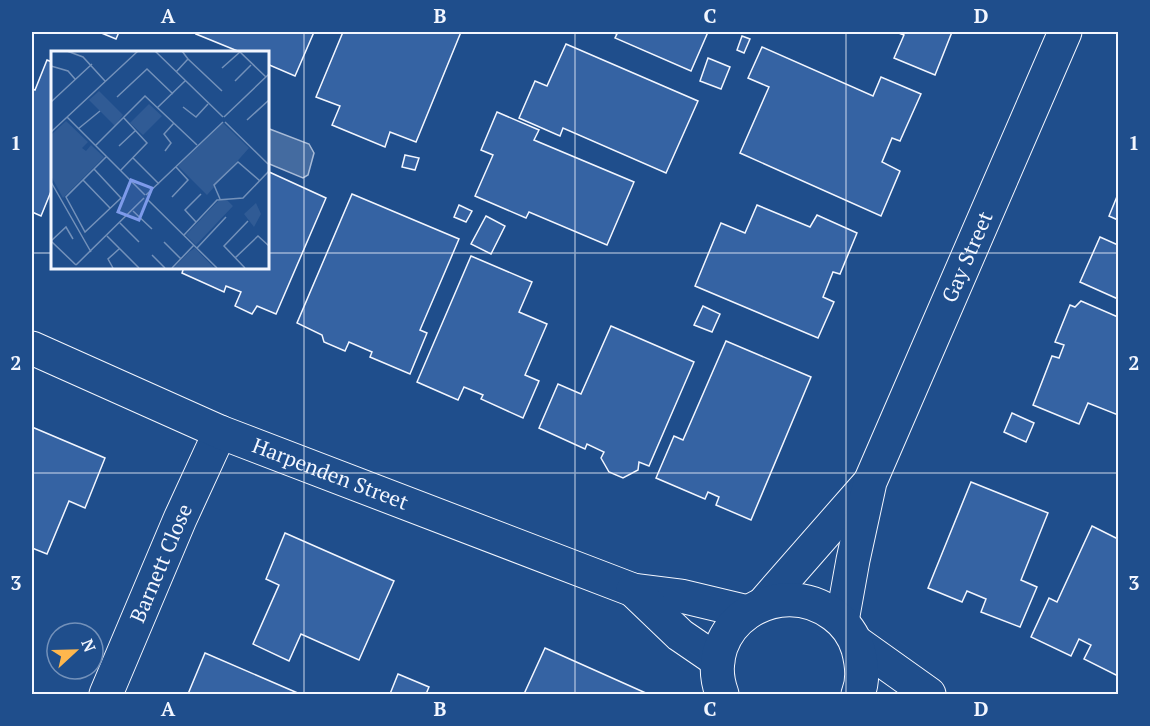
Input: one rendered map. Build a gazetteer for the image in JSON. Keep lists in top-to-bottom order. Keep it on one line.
{"streets":{"street":["Gay Street","Harpenden Street","Barnett Close"]},"crossings":[["Gay Street","Harpenden Street"],["Harpenden Street","Barnett Close"]],"north":"right","grid":{"columns":["A","B","C","D"],"rows":["1","2","3"]}}
